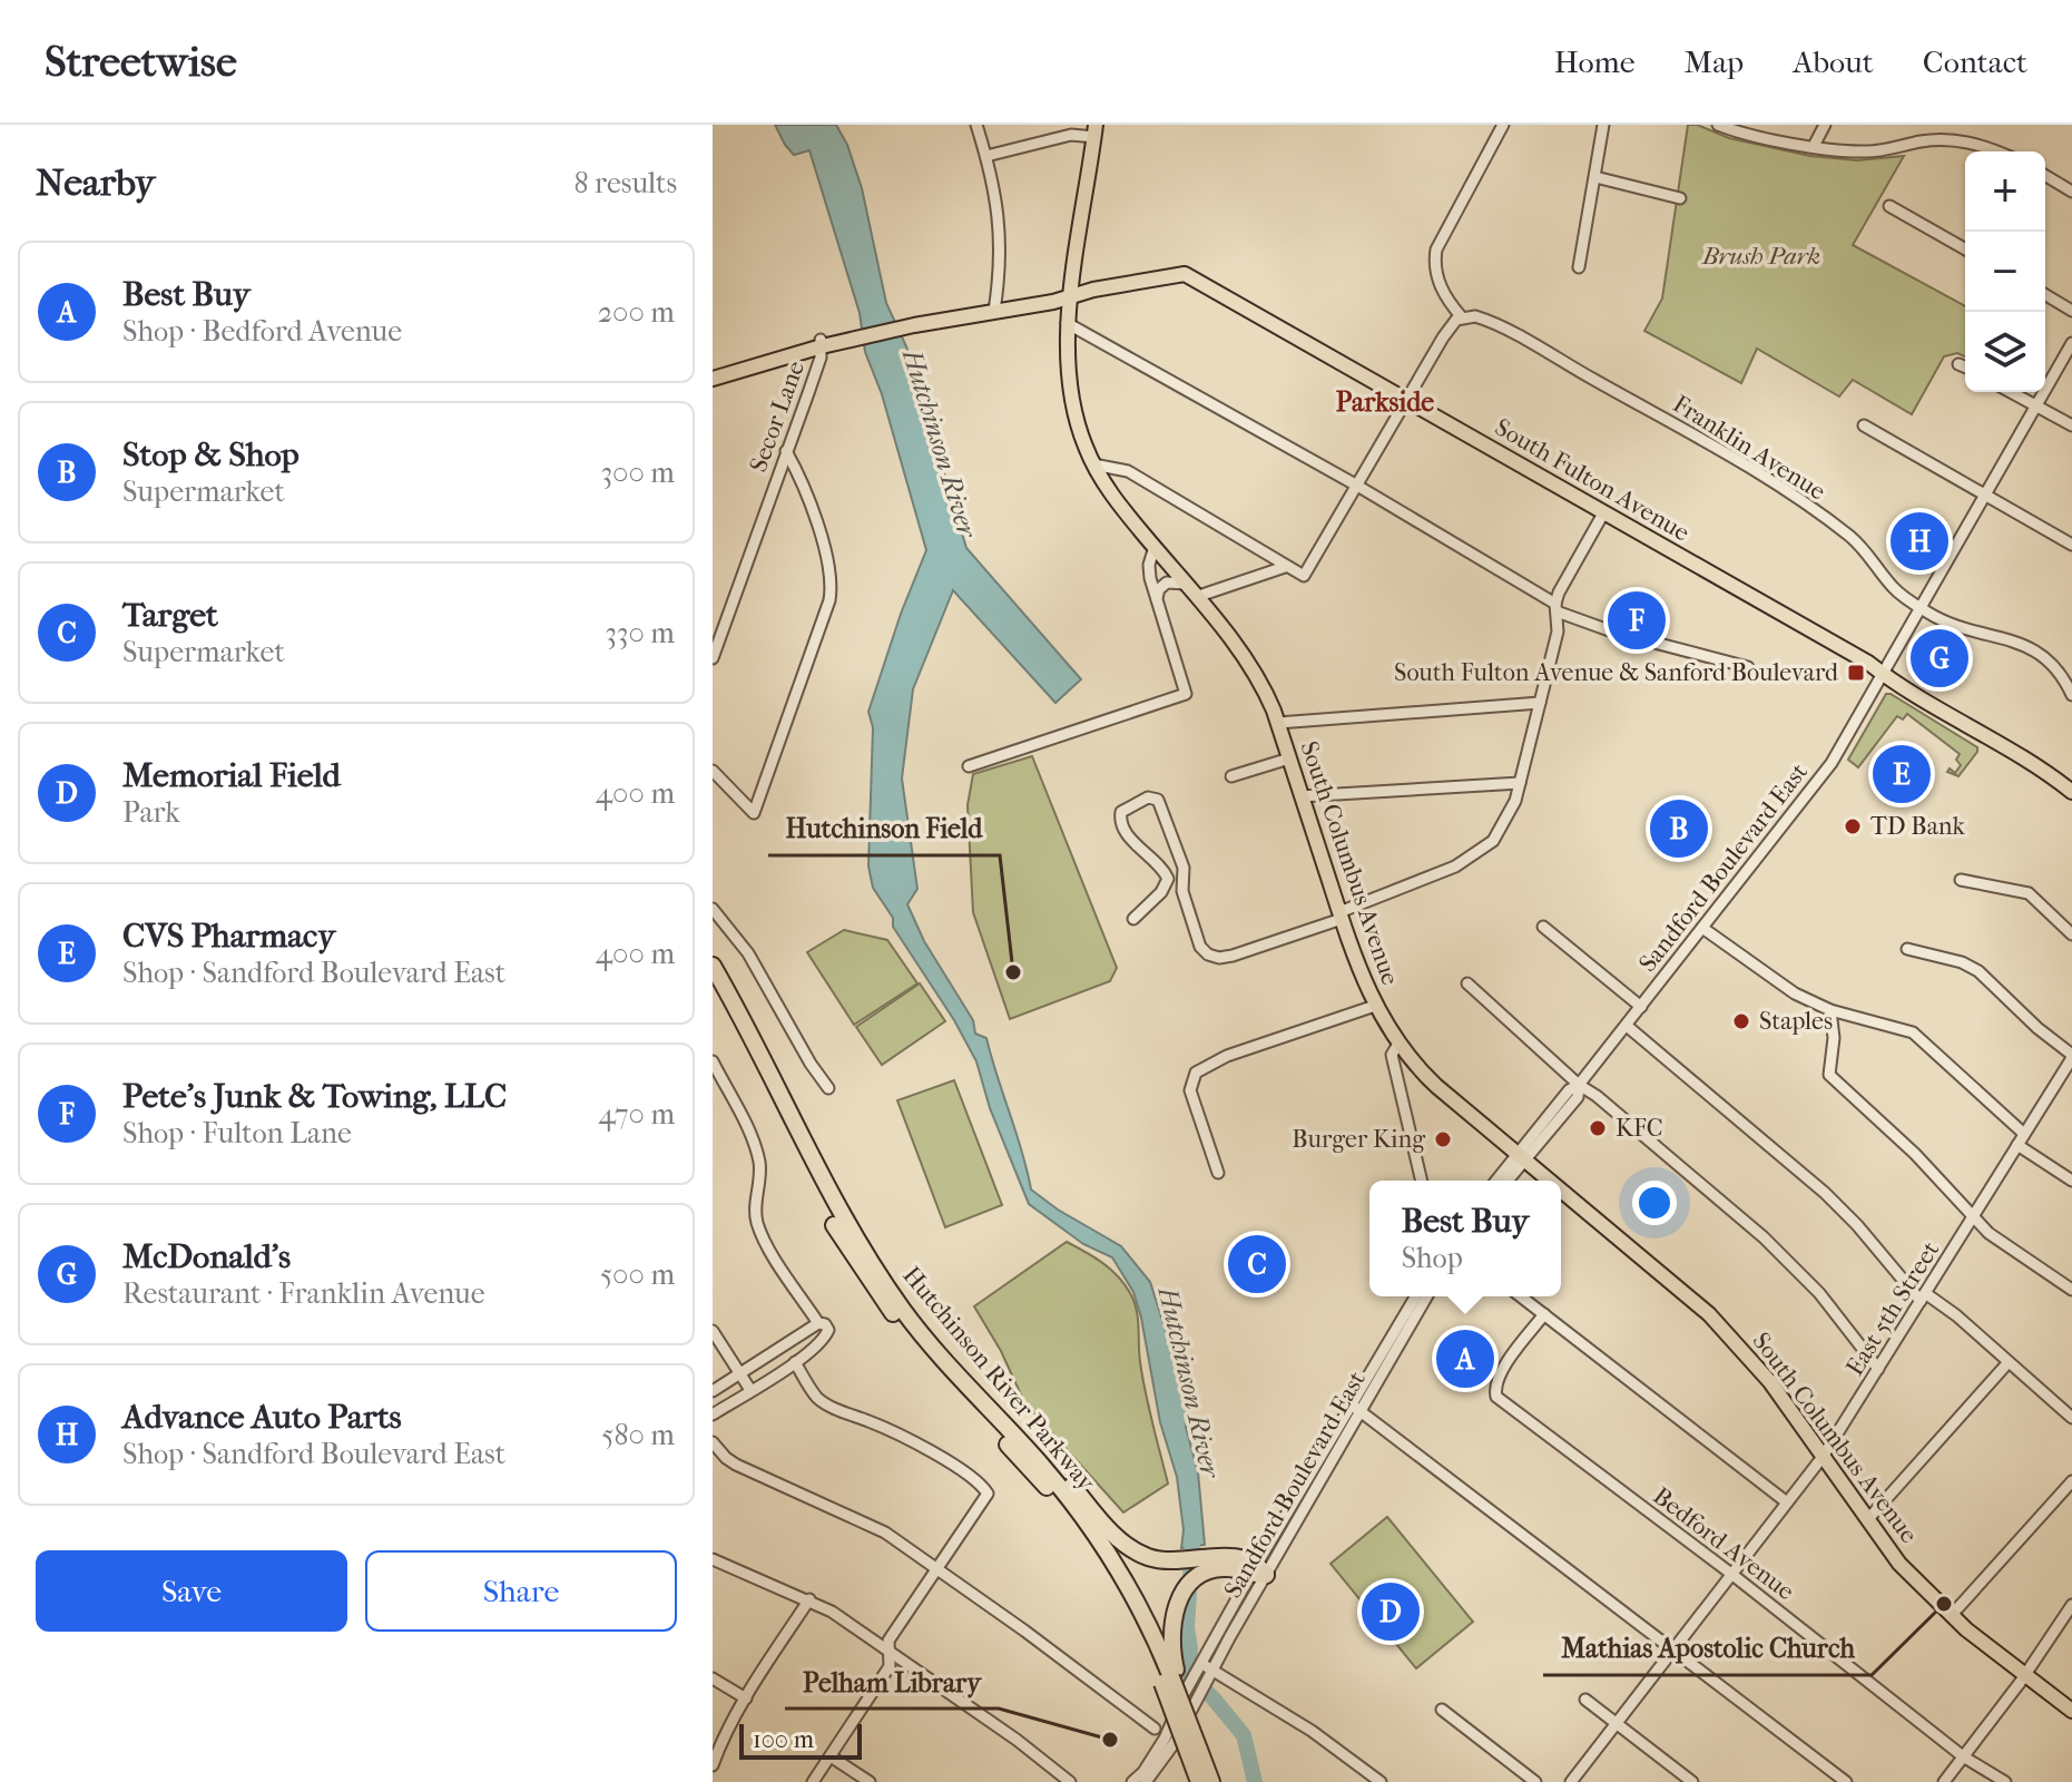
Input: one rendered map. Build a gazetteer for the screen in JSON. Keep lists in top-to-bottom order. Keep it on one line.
{"streets":{"highway":["Hutchinson River Parkway"],"main road":["South Fulton Avenue","South Columbus Avenue"],"street":["Secor Lane","Franklin Avenue","Sandford Boulevard East","East 5th Street","Bedford Avenue"]},"crossings":[["Secor Lane","South Fulton Avenue"],["Franklin Avenue","Sandford Boulevard East"],["South Fulton Avenue","South Columbus Avenue"],["South Fulton Avenue","Sandford Boulevard East"],["South Columbus Avenue","Sandford Boulevard East"],["South Columbus Avenue","East 5th Street"],["Sandford Boulevard East","Hutchinson River Parkway"],["East 5th Street","Bedford Avenue"]],"districts":["Parkside"],"water":["Hutchinson River"],"parks":["Brush Park"],"places":{"transit":["South Fulton Avenue & Sanford Boulevard"],"other":["TD Bank","Hutchinson Field","Staples","KFC","Burger King","Mathias Apostolic Church","Pelham Library"]},"scale_bar":"100 m","page":{"header":"Streetwise","nav":["Home","Map","About","Contact"],"heading":["Nearby","8 results"],"map_buttons":["+","−"],"list":[{"mark":"A","name":"Best Buy","note":"Shop · Bedford Avenue","value":"200 m"},{"mark":"B","name":"Stop & Shop","note":"Supermarket","value":"300 m"},{"mark":"C","name":"Target","note":"Supermarket","value":"330 m"},{"mark":"D","name":"Memorial Field","note":"Park","value":"400 m"},{"mark":"E","name":"CVS Pharmacy","note":"Shop · Sandford Boulevard East","value":"400 m"},{"mark":"F","name":"Pete's Junk & Towing, LLC","note":"Shop · Fulton Lane","value":"470 m"},{"mark":"G","name":"McDonald's","note":"Restaurant · Franklin Avenue","value":"500 m"},{"mark":"H","name":"Advance Auto Parts","note":"Shop · Sandford Boulevard East","value":"580 m"}],"pins":["H","F","G","E","B","C","A","D"],"popup":["Best Buy","Shop"],"buttons":["Save","Share"],"scale":"100 m"}}
